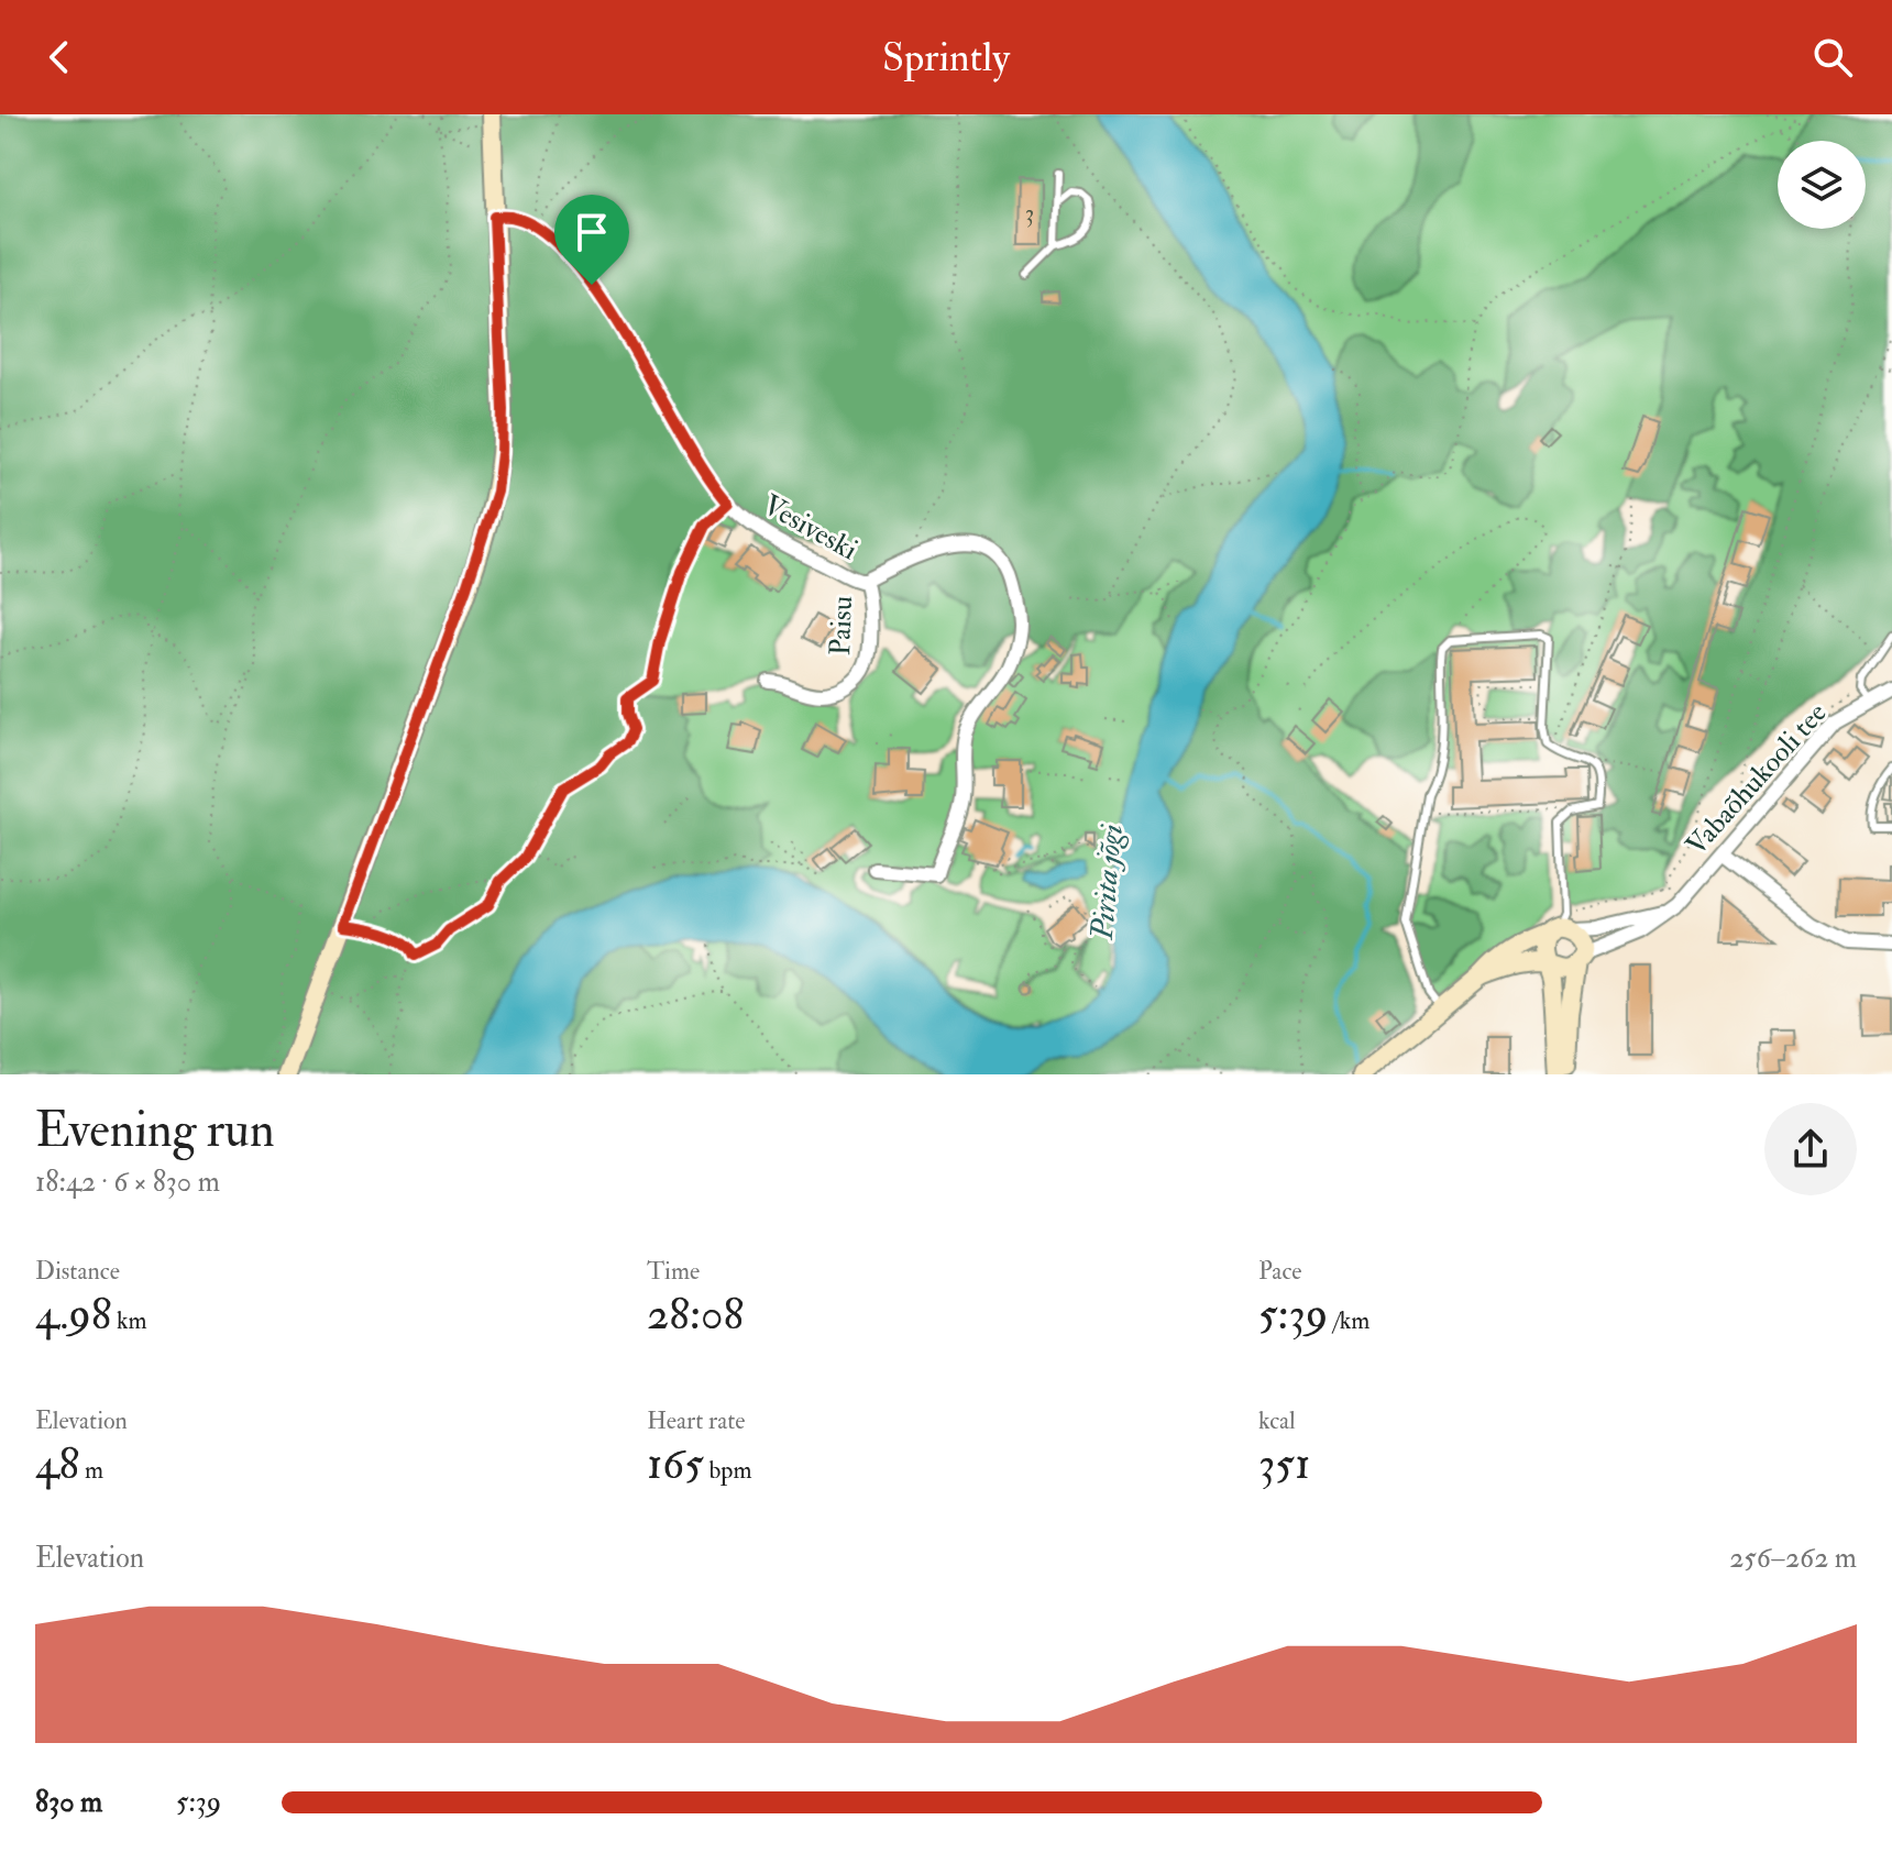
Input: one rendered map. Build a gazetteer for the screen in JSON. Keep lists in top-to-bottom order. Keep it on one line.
{"streets":{"street":["Vesiveski","Paisu","Vabaõhukooli tee"]},"crossings":[["Vesiveski","Paisu"]],"water":["Pirita jõgi"],"house_numbers":["3"],"page":{"header":"Sprintly","heading":["Evening run","18:42 · 6 × 830 m"],"stats":[["Distance","4.98 km"],["Time","28:08"],["Pace","5:39 /km"],["Elevation","48 m"],["Heart rate","165 bpm"],["kcal","351"]],"chart":["Elevation","256–262 m"],"list":[{"name":"830 m","note":"5:39"}]}}
